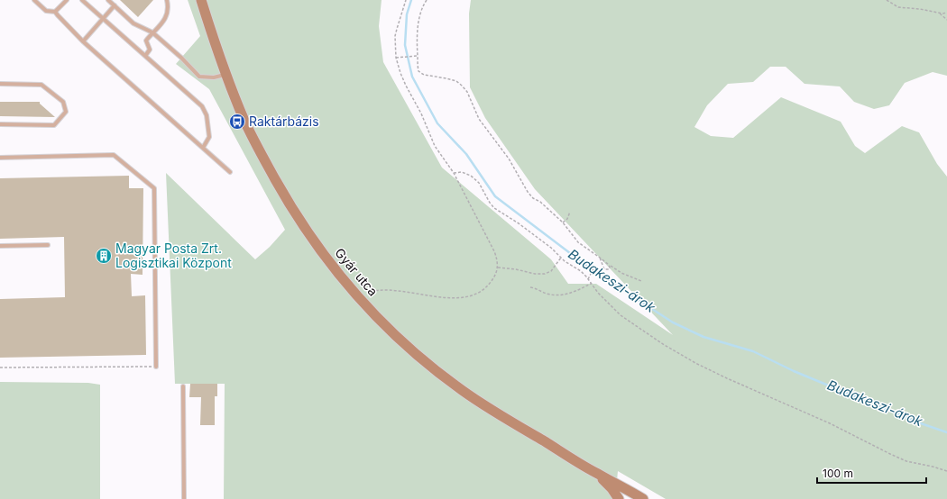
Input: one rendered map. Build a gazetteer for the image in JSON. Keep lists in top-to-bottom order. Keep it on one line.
{"streets":{"main road":["Gyár utca"]},"water":["Budakeszi-árok"],"places":{"bus stop":["Raktárbázis"],"building":["Magyar Posta Zrt. Logisztikai Központ"]},"scale_bar":"100 m"}
